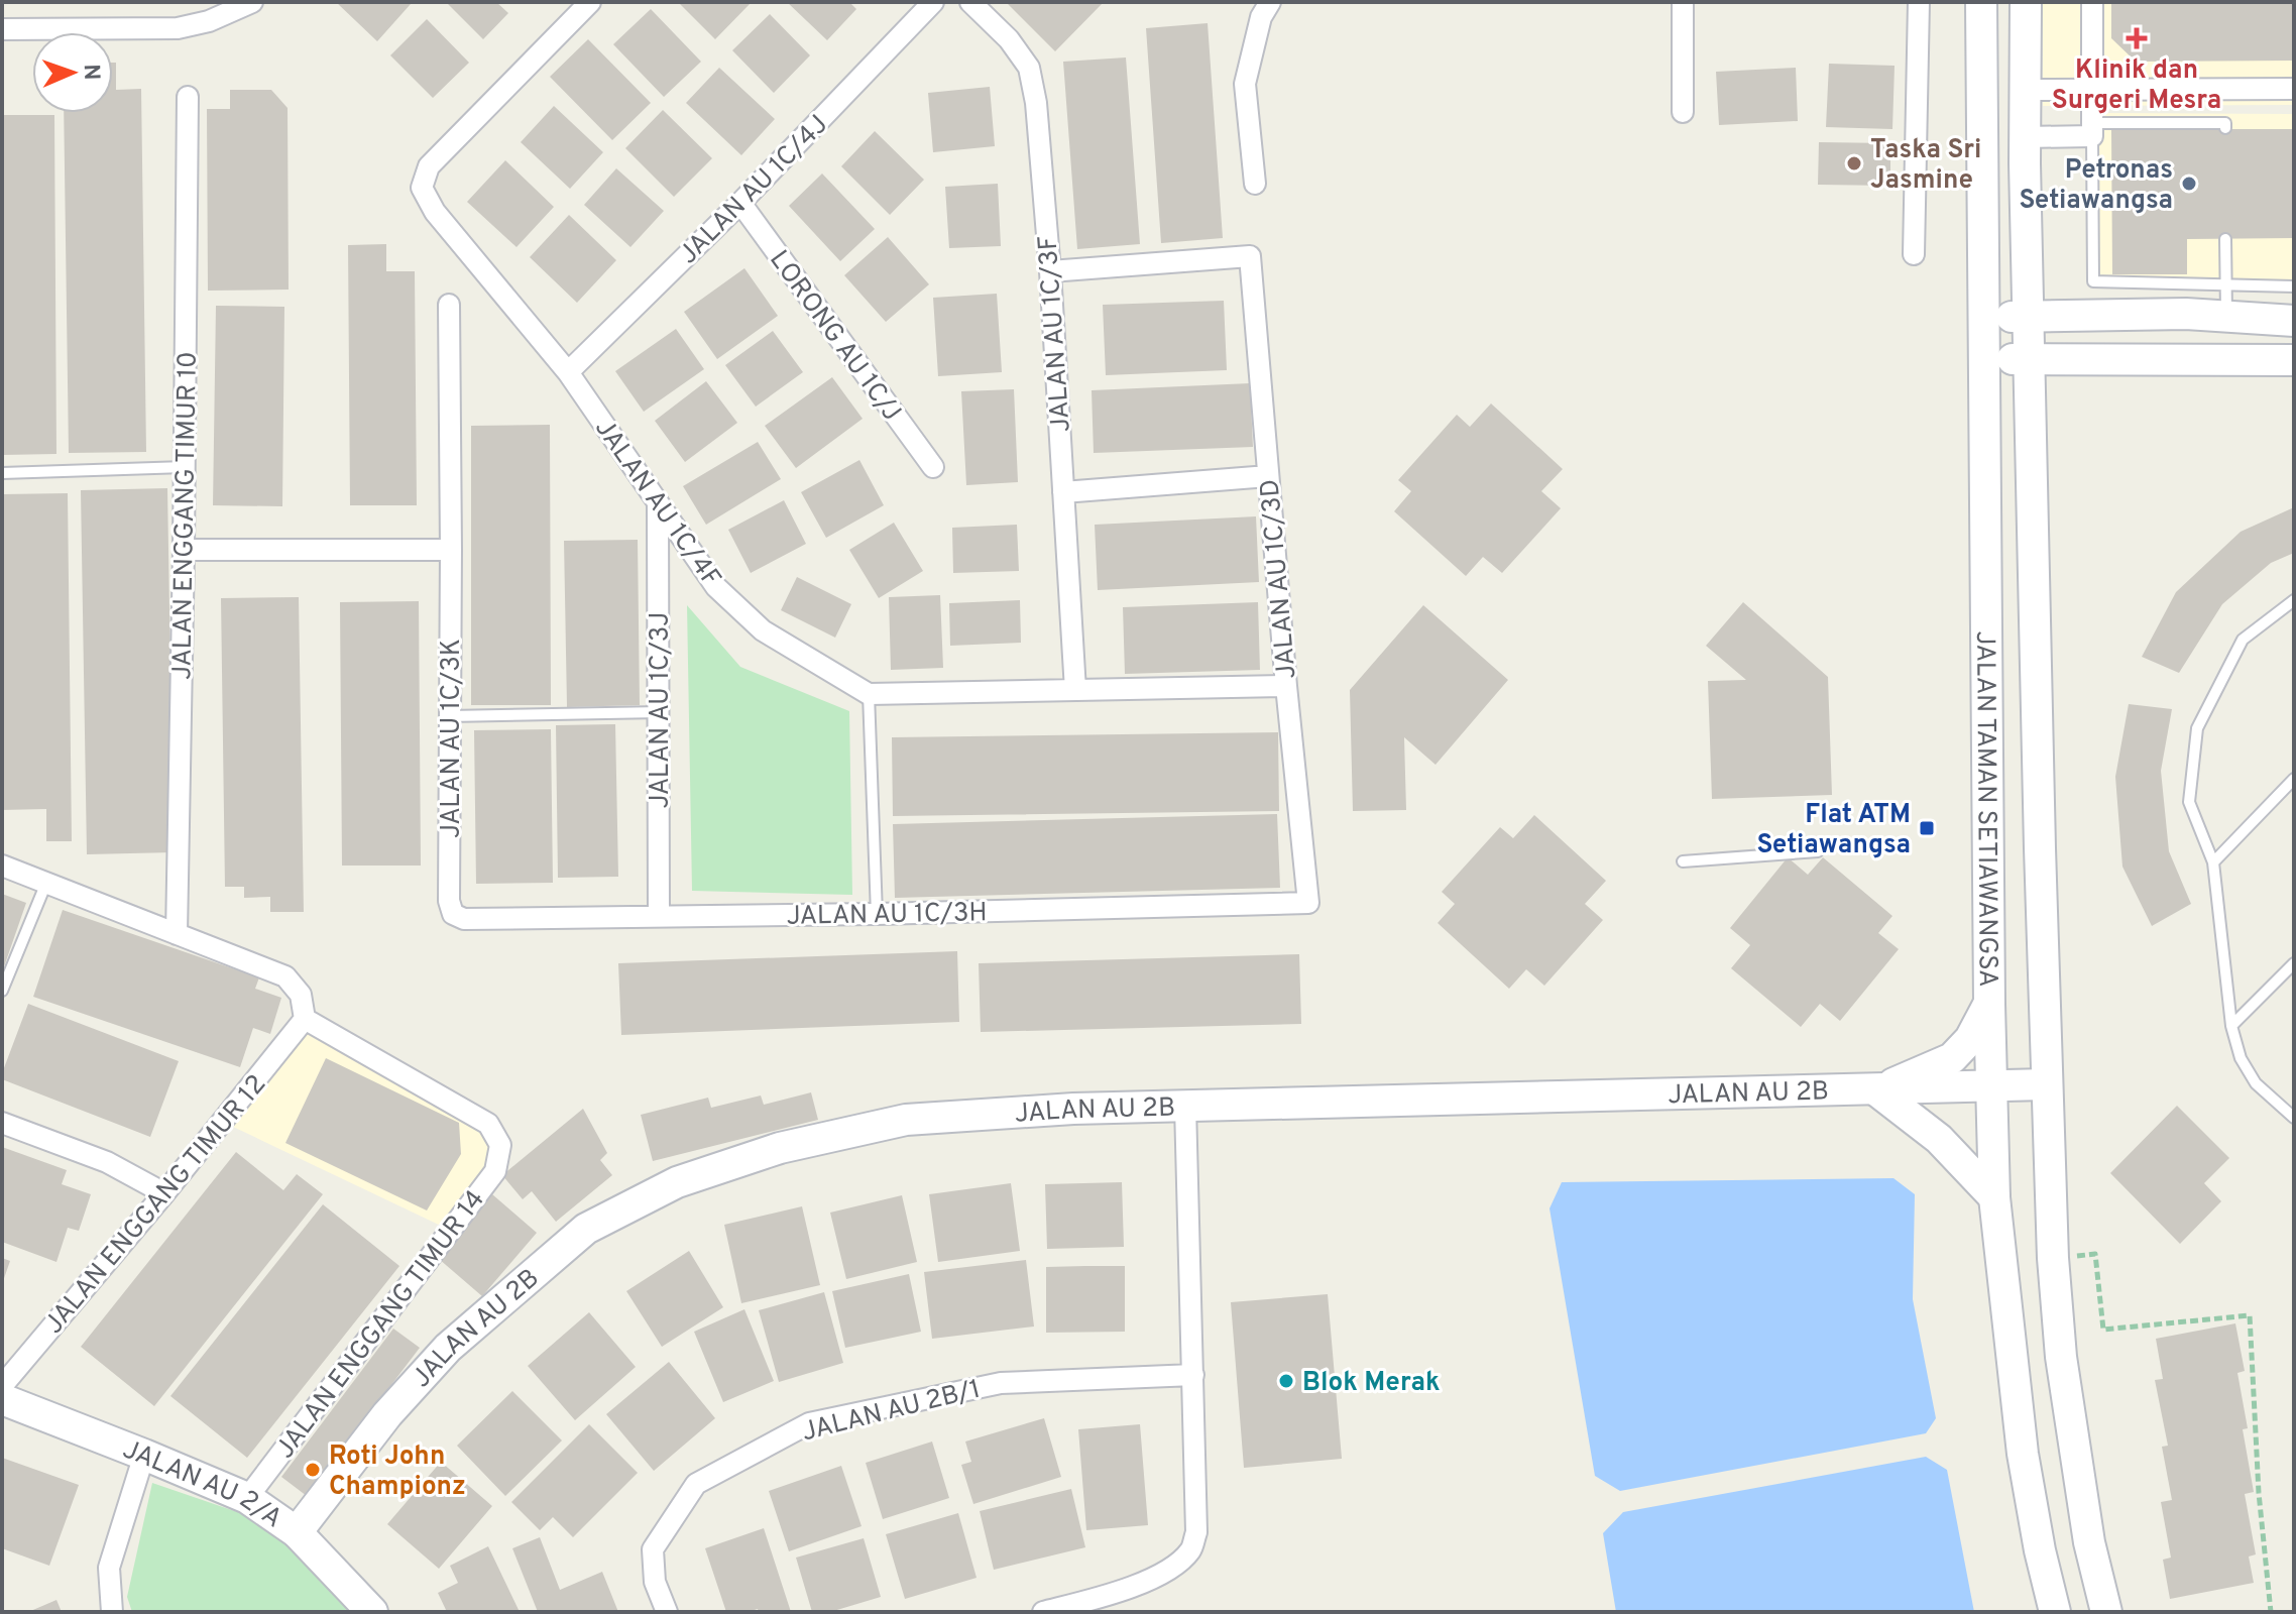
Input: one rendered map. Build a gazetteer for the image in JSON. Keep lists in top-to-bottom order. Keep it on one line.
{"streets":{"main road":["JALAN TAMAN SETIAWANGSA","JALAN AU 2B","JALAN AU 2/A"],"street":["JALAN AU 1C/4J","JALAN AU 1C/3F","LORONG AU 1C/J","JALAN AU 1C/4F","JALAN ENGGANG TIMUR 10","JALAN AU 1C/3D","JALAN AU 1C/3J","JALAN AU 1C/3K","JALAN AU 1C/3H","JALAN ENGGANG TIMUR 12","JALAN ENGGANG TIMUR 14","JALAN AU 2B/1"]},"crossings":[["JALAN AU 1C/4J","LORONG AU 1C/J"],["JALAN AU 1C/4J","JALAN AU 1C/4F"],["JALAN AU 1C/3F","JALAN AU 1C/3D"],["JALAN AU 1C/4F","JALAN AU 1C/3J"],["JALAN AU 1C/3D","JALAN AU 1C/3H"],["JALAN AU 1C/3J","JALAN AU 1C/3H"],["JALAN AU 1C/3K","JALAN AU 1C/3H"],["JALAN TAMAN SETIAWANGSA","JALAN AU 2B"],["JALAN AU 2B","JALAN AU 2/A"],["JALAN ENGGANG TIMUR 12","JALAN ENGGANG TIMUR 14"],["JALAN ENGGANG TIMUR 14","JALAN AU 2/A"]],"places":{"health":["Klinik dan Surgeri Mesra"],"other":["Taska Sri Jasmine","Petronas Setiawangsa","Blok Merak","Roti John Championz"],"transit":["Flat ATM Setiawangsa"]},"north":"right"}
